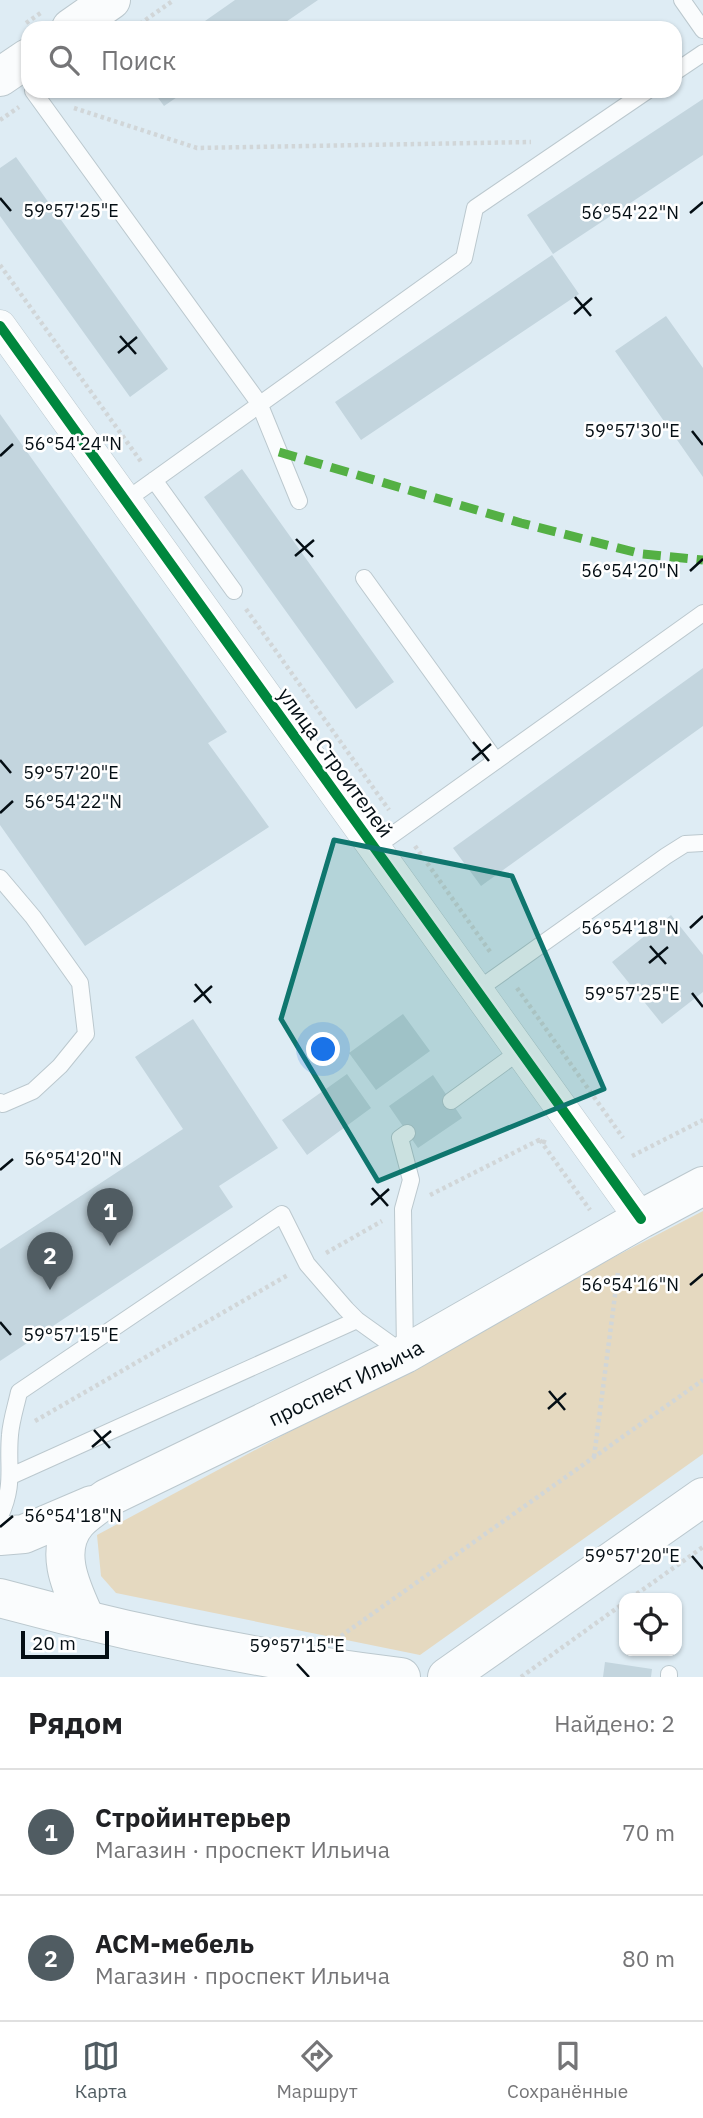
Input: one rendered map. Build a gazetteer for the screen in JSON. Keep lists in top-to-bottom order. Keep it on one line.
{"streets":{"main road":["проспект Ильича"],"street":["улица Строителей"]},"crossings":[["улица Строителей","проспект Ильича"]],"scale_bar":"20 m","page":{"search":"Поиск","pins":["1","2"],"scale":"20 m","heading":["Рядом","Найдено: 2"],"list":[{"mark":"1","name":"Стройинтерьер","note":"Магазин · проспект Ильича","value":"70 m"},{"mark":"2","name":"АСМ-мебель","note":"Магазин · проспект Ильича","value":"80 m"}],"nav":["Карта","Маршрут","Сохранённые"]},"coordinates":["59°57'25\"E","56°54'22\"N","59°57'30\"E","56°54'24\"N","56°54'20\"N","59°57'20\"E","56°54'18\"N","56°54'16\"N","59°57'15\"E"]}
